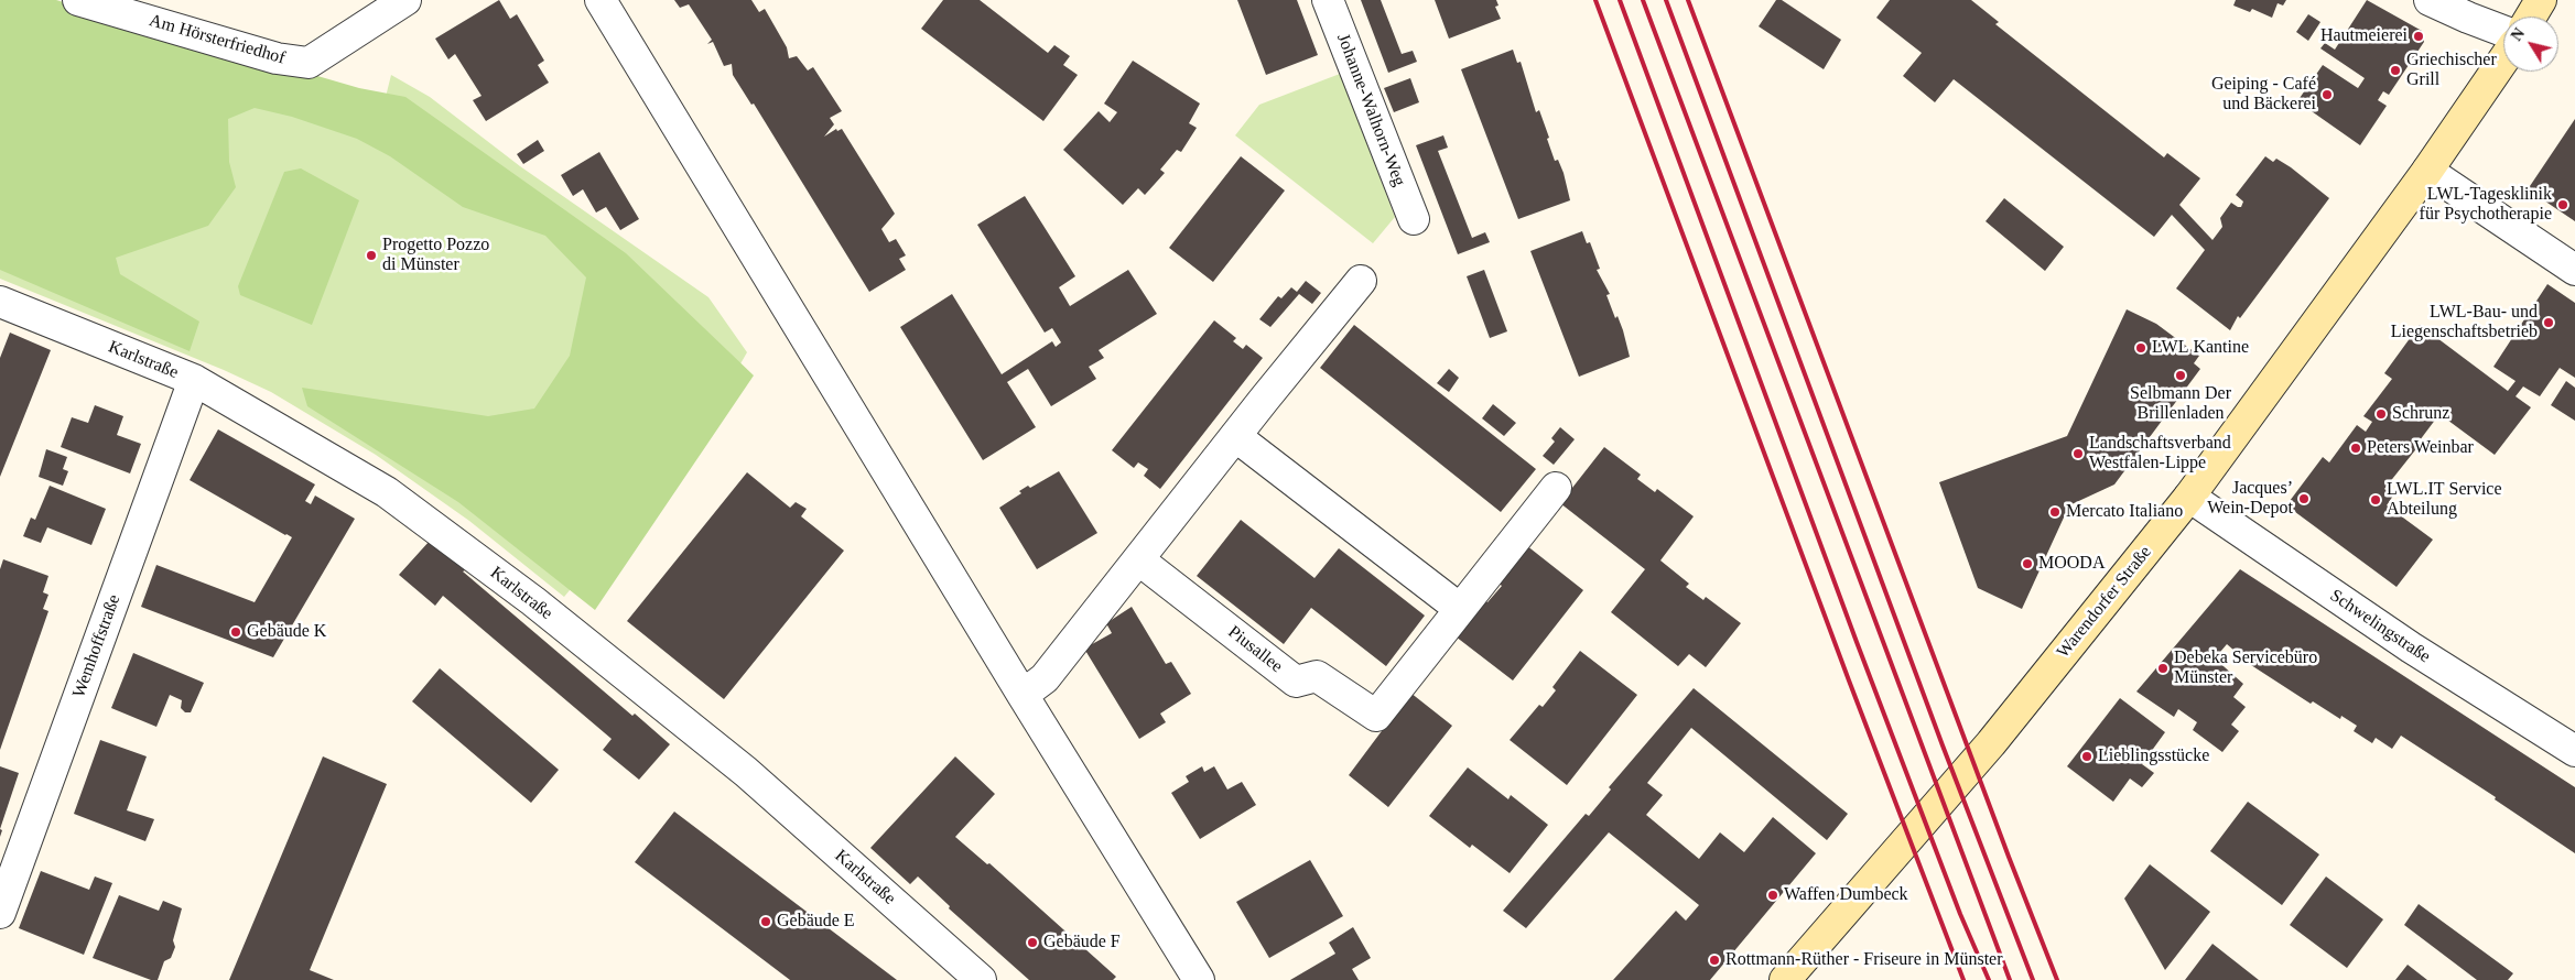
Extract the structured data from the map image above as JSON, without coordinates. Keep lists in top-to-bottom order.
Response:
{
  "streets": {
    "main road": ["Warendorfer Straße"],
    "street": [
      "Am Hörsterfriedhof",
      "Johanne-Walhorn-Weg",
      "Karlstraße",
      "Schwelingstraße",
      "Wemhoffstraße",
      "Piusallee"
    ]
  },
  "crossings": [
    ["Karlstraße", "Wemhoffstraße"],
    ["Warendorfer Straße", "Schwelingstraße"]
  ],
  "places": [
    "Hautmeierei",
    "Griechischer Grill",
    "Geiping - Café und Bäckerei",
    "LWL-Tagesklinik für Psychotherapie",
    "Progetto Pozzo di Münster",
    "LWL-Bau- und Liegenschaftsbetrieb",
    "LWL Kantine",
    "Selbmann Der Brillenladen",
    "Schrunz",
    "Peters Weinbar",
    "Landschaftsverband Westfalen-Lippe",
    "Jacques’ Wein-Depot",
    "LWL.IT Service Abteilung",
    "Mercato Italiano",
    "MOODA",
    "Gebäude K",
    "Debeka Servicebüro Münster",
    "Lieblingsstücke",
    "Waffen Dumbeck",
    "Gebäude E",
    "Gebäude F",
    "Rottmann-Rüther - Friseure in Münster"
  ],
  "north": "top left"
}
